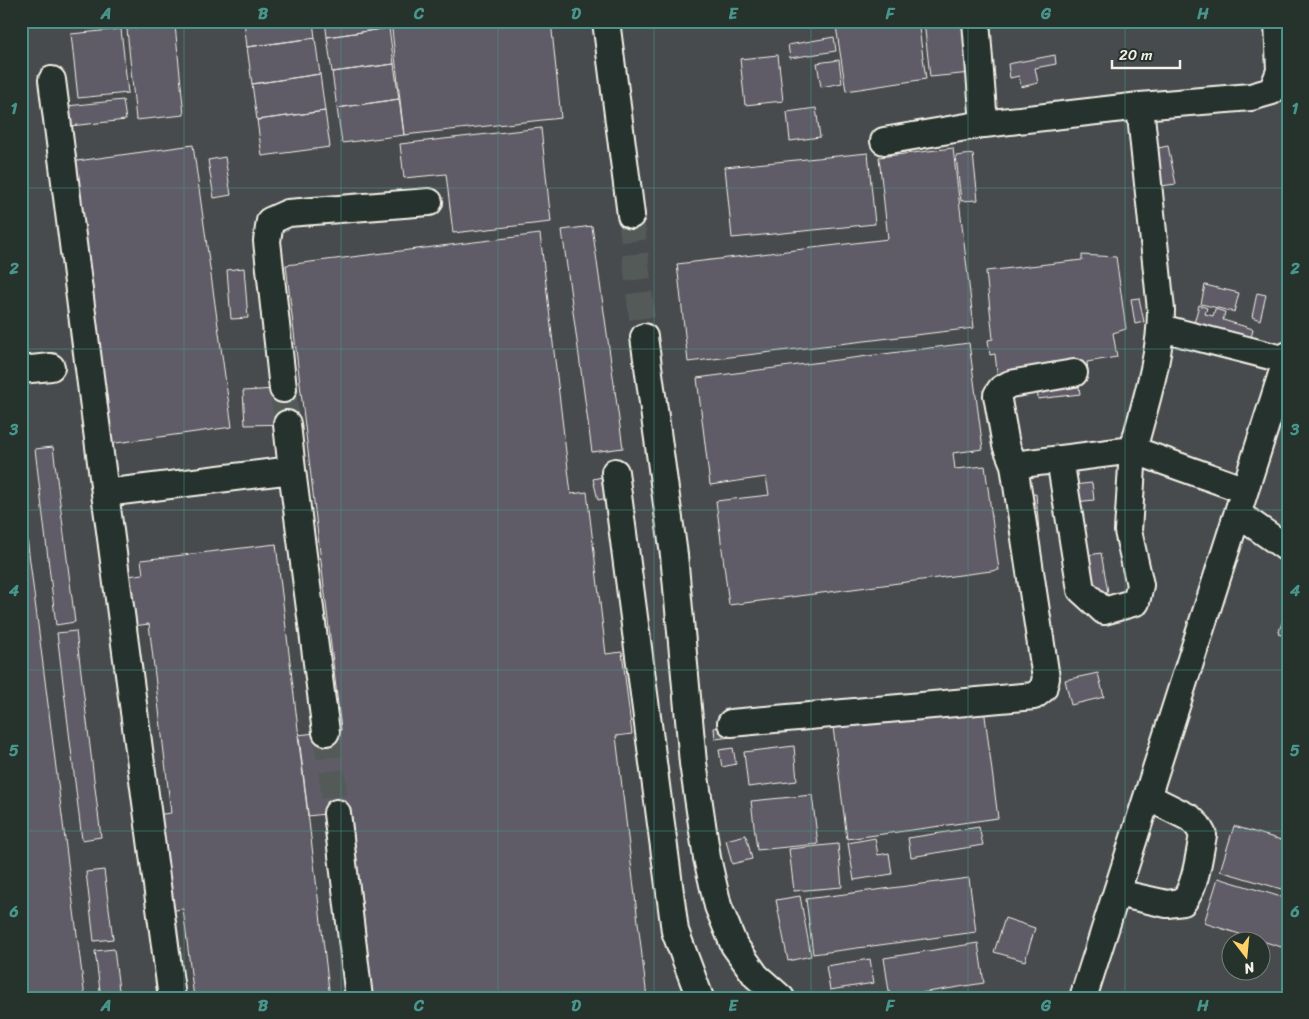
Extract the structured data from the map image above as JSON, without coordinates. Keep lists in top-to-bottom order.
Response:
{
  "scale_bar": "20 m",
  "north": "bottom",
  "grid": {
    "columns": [
      "A",
      "B",
      "C",
      "D",
      "E",
      "F",
      "G",
      "H"
    ],
    "rows": [
      "1",
      "2",
      "3",
      "4",
      "5",
      "6"
    ]
  }
}
